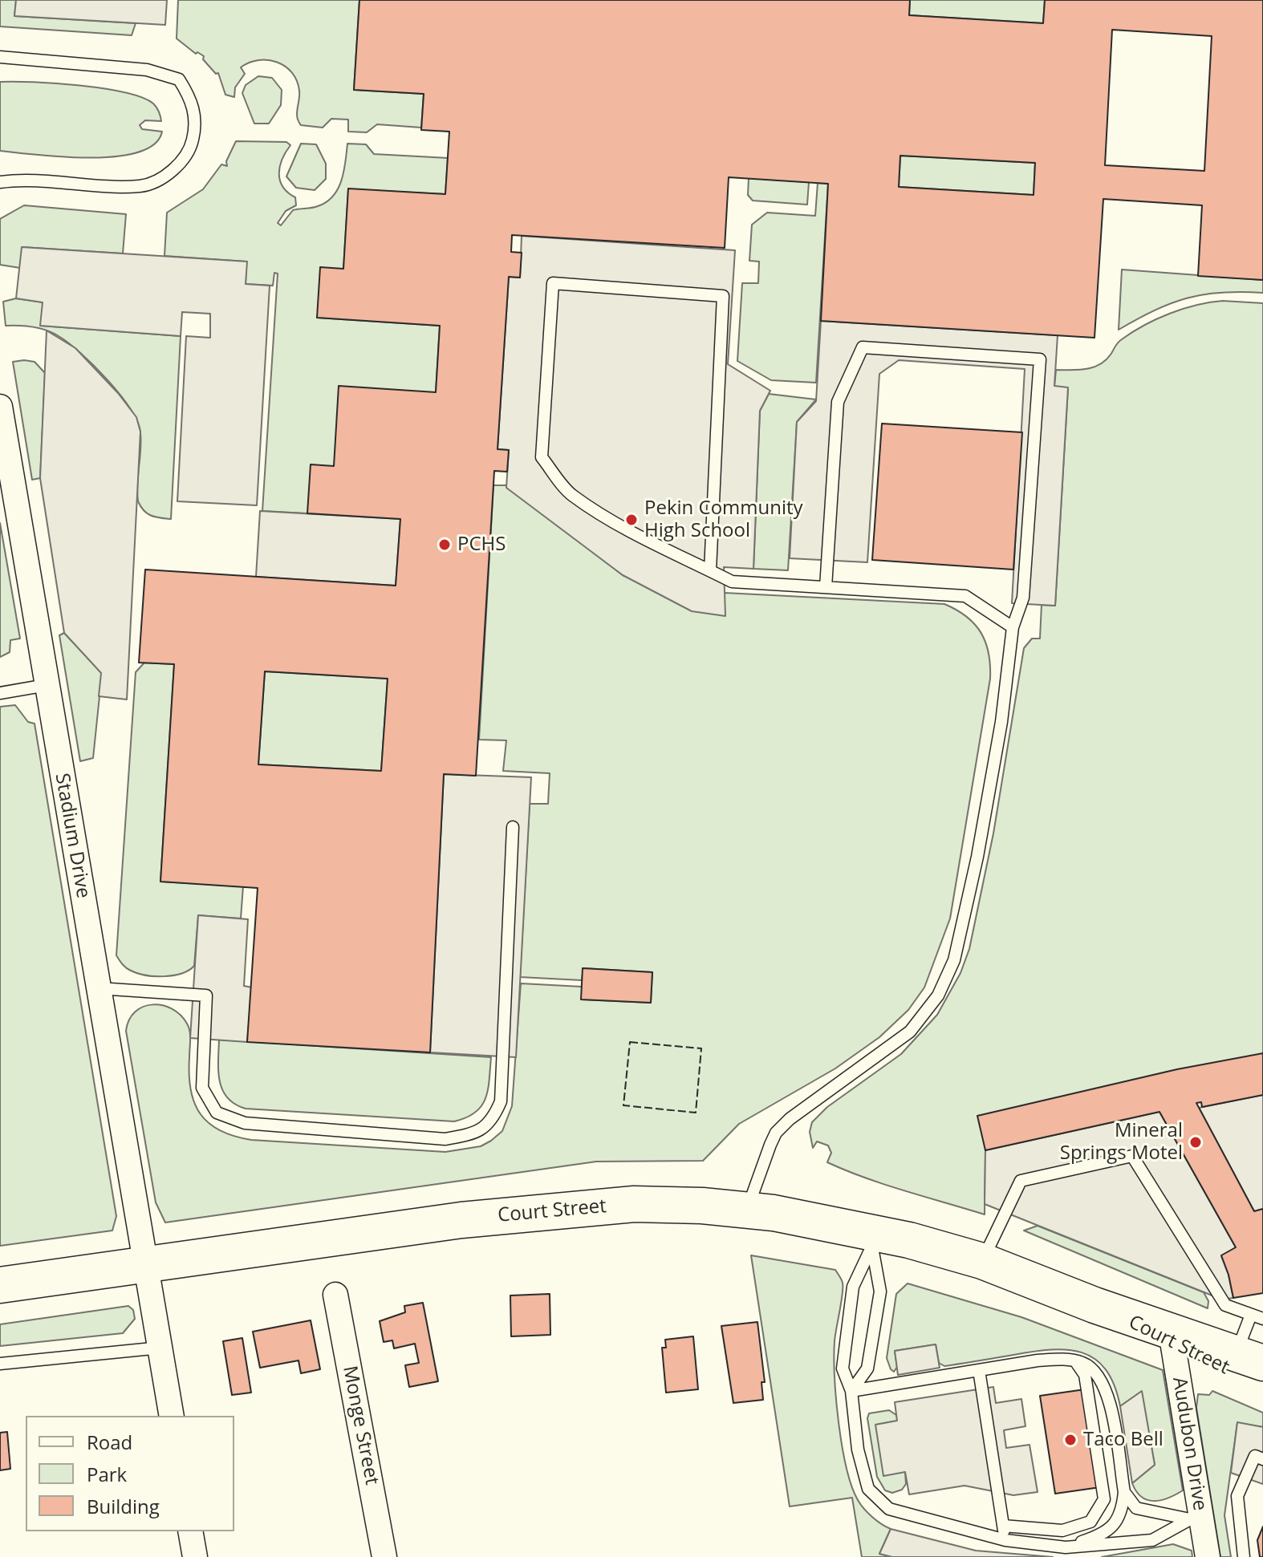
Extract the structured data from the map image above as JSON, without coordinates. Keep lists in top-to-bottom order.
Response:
{
  "streets": {
    "main road": ["Court Street"],
    "street": ["Stadium Drive", "Monge Street", "Audubon Drive"]
  },
  "crossings": [
    ["Stadium Drive", "Court Street"],
    ["Court Street", "Audubon Drive"]
  ],
  "places": [
    "Pekin Community High School",
    "PCHS",
    "Mineral Springs Motel",
    "Taco Bell"
  ],
  "legend": ["Road", "Park", "Building"]
}
